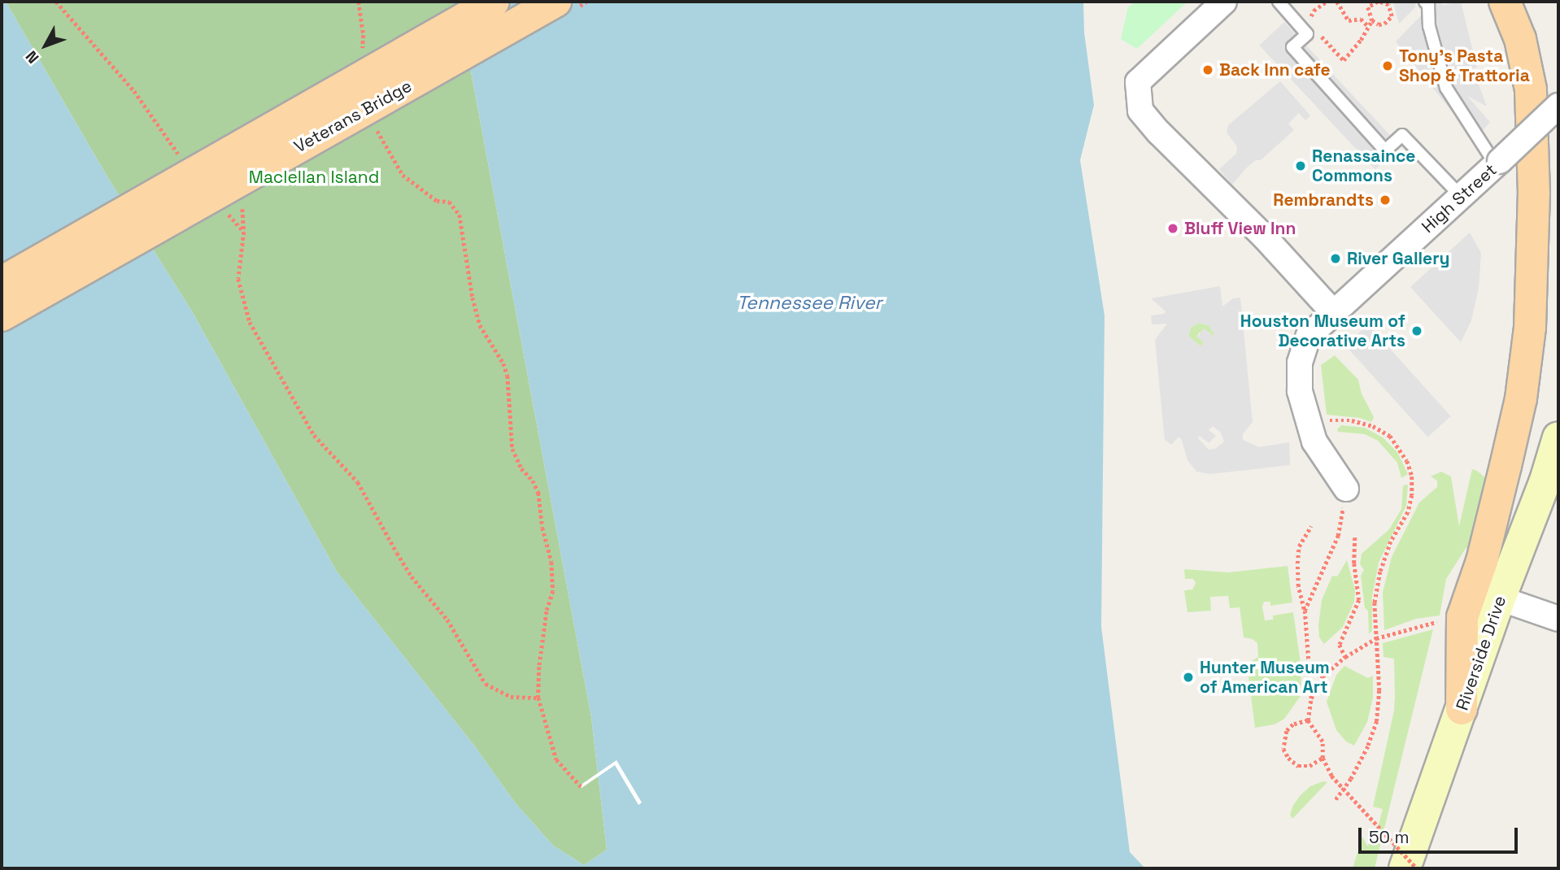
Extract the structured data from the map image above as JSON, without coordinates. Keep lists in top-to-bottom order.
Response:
{
  "streets": {
    "main road": ["Veterans Bridge", "Riverside Drive"],
    "street": ["High Street"]
  },
  "water": ["Tennessee River"],
  "parks": ["Maclellan Island"],
  "places": [
    "Tony's Pasta Shop & Trattoria",
    "Back Inn cafe",
    "Renassaince Commons",
    "Rembrandts",
    "Bluff View Inn",
    "River Gallery",
    "Houston Museum of Decorative Arts",
    "Hunter Museum of American Art"
  ],
  "scale_bar": "50 m",
  "north": "bottom left"
}
